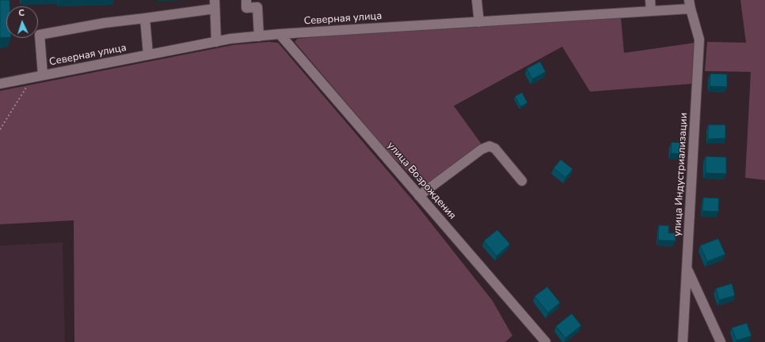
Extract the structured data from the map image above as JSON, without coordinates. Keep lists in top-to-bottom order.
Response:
{
  "streets": {
    "street": ["Северная улица", "улица Индустриализации", "улица Возрождения"]
  },
  "crossings": [
    ["Северная улица", "улица Индустриализации"],
    ["Северная улица", "улица Возрождения"]
  ],
  "north": "top"
}
